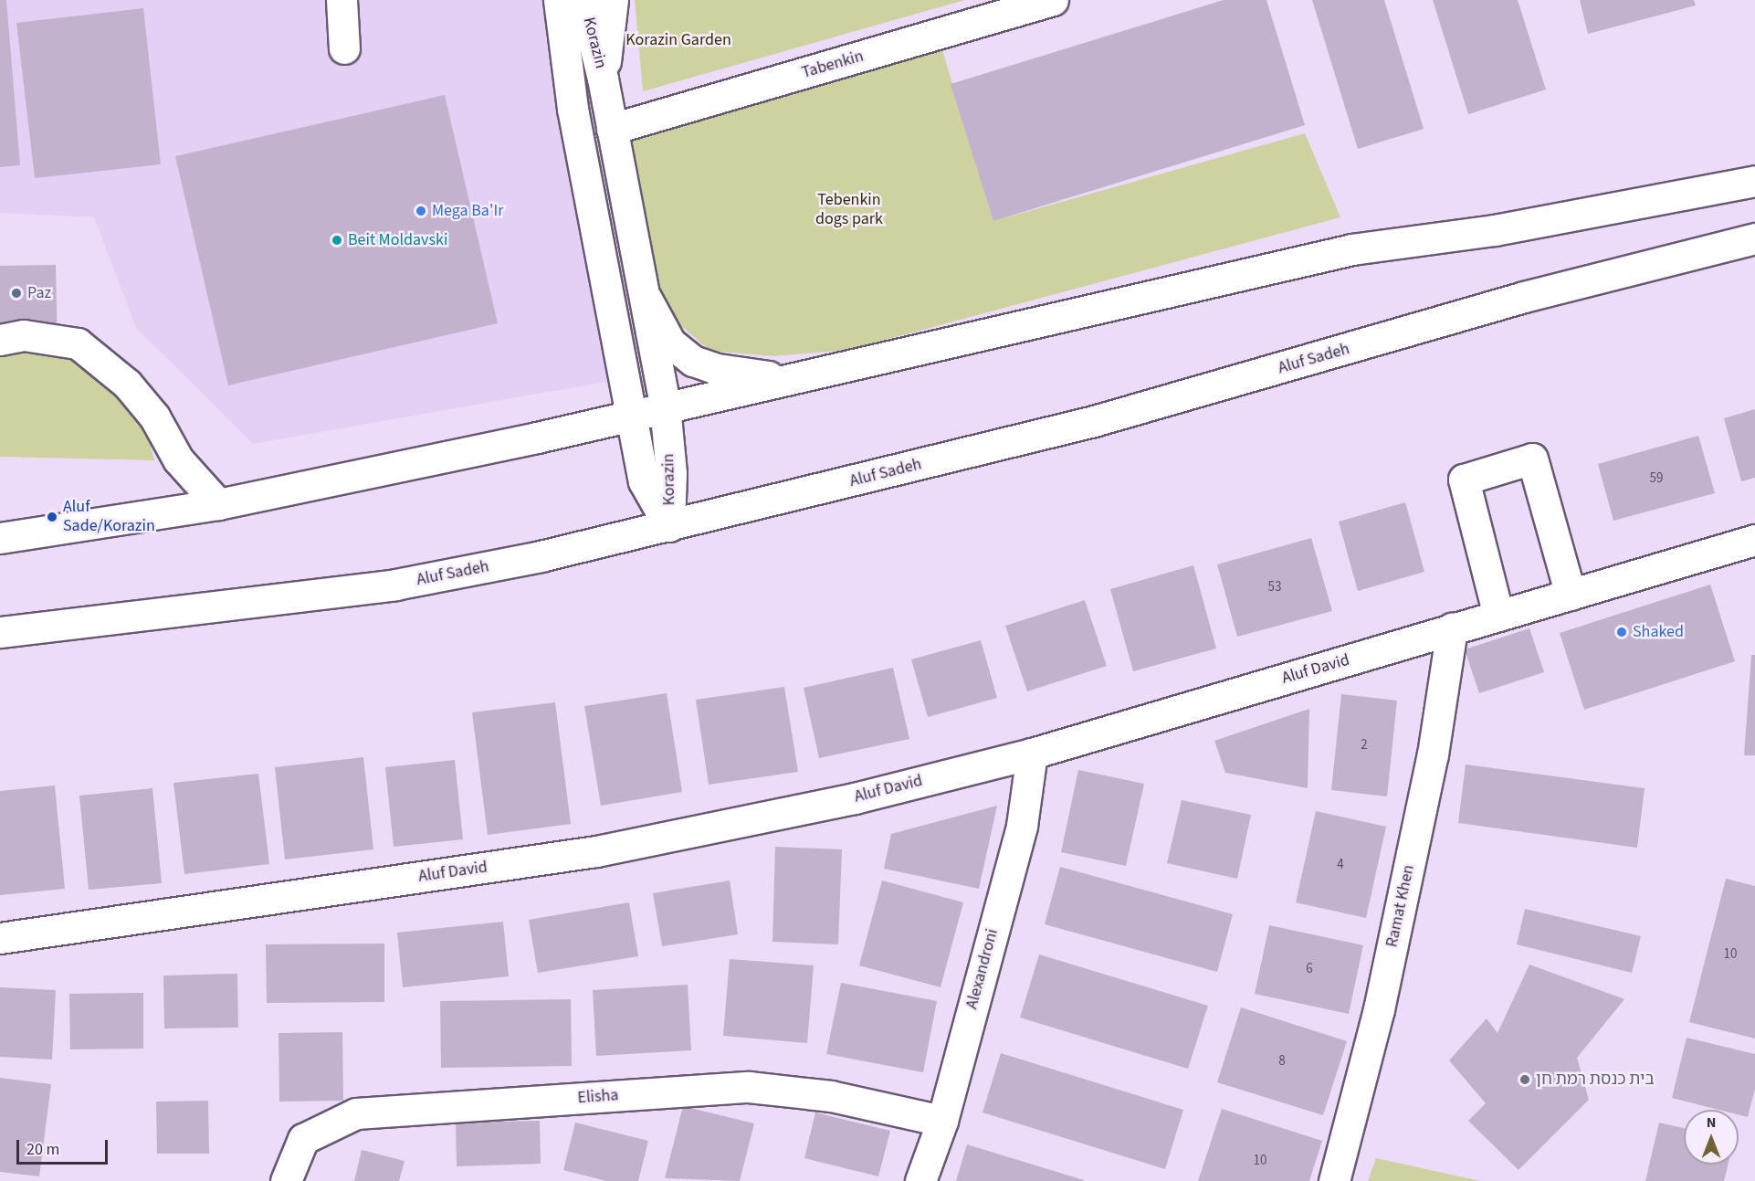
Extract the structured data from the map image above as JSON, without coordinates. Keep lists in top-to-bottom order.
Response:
{
  "streets": {
    "street": [
      "Korazin",
      "Tabenkin",
      "Aluf Sadeh",
      "Aluf David",
      "Ramat Khen",
      "Alexandroni",
      "Elisha"
    ]
  },
  "crossings": [
    ["Korazin", "Tabenkin"],
    ["Korazin", "Aluf Sadeh"],
    ["Aluf David", "Ramat Khen"],
    ["Aluf David", "Alexandroni"],
    ["Alexandroni", "Elisha"]
  ],
  "parks": ["Korazin Garden", "Tebenkin dogs park"],
  "places": [
    "Mega Ba'Ir",
    "Beit Moldavski",
    "Paz",
    "Aluf Sade/Korazin",
    "Shaked",
    "בית כנסת רמת חן"
  ],
  "house_numbers": [
    "59",
    "53",
    "2",
    "4",
    "10",
    "6",
    "8",
    "10"
  ],
  "scale_bar": "20 m",
  "north": "top"
}
